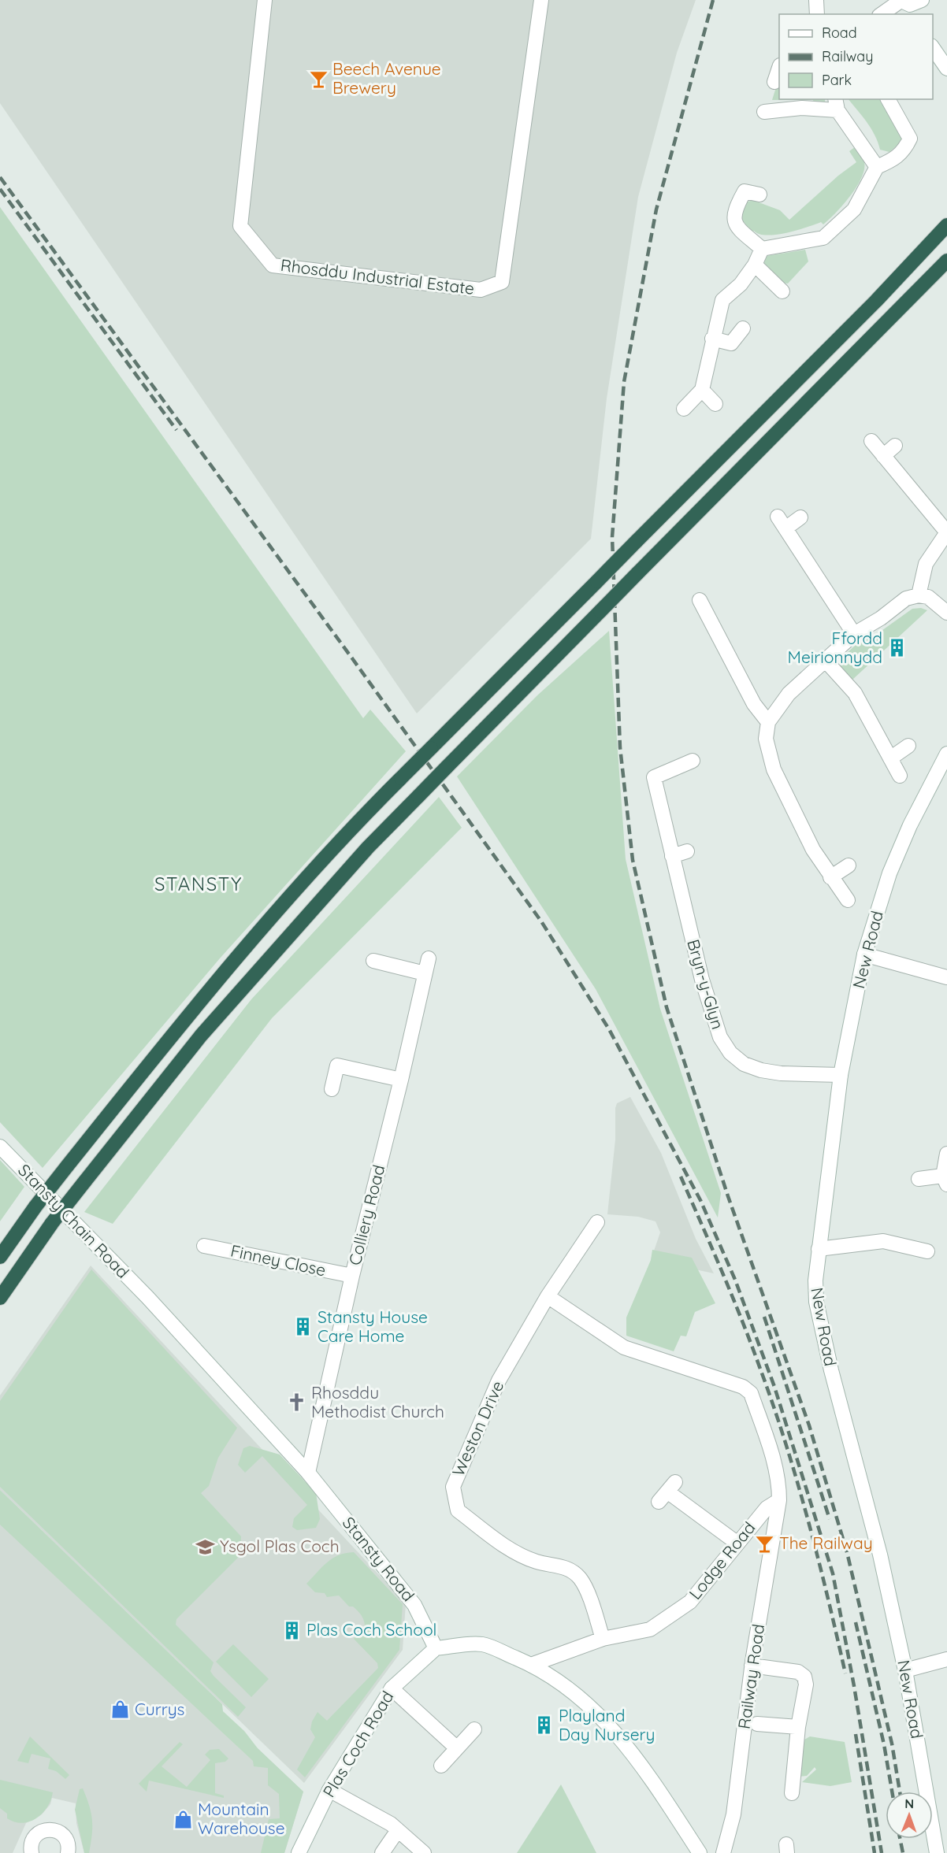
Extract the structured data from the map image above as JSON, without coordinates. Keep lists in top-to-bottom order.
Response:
{
  "streets": {
    "street": [
      "Rhosddu Industrial Estate",
      "New Road",
      "Bryn-y-Glyn",
      "Colliery Road",
      "Stansty Chain Road",
      "Finney Close",
      "Weston Drive",
      "Stansty Road",
      "Lodge Road",
      "Railway Road",
      "Plas Coch Road"
    ]
  },
  "crossings": [
    ["New Road", "Bryn-y-Glyn"],
    ["Colliery Road", "Finney Close"],
    ["Colliery Road", "Stansty Road"],
    ["Stansty Chain Road", "Stansty Road"],
    ["Weston Drive", "Lodge Road"],
    ["Weston Drive", "Railway Road"],
    ["Stansty Road", "Plas Coch Road"],
    ["Lodge Road", "Railway Road"]
  ],
  "districts": ["STANSTY"],
  "places": {
    "bar": ["Beech Avenue Brewery", "The Railway"],
    "building": [
      "Ffordd Meirionnydd",
      "Stansty House Care Home",
      "Plas Coch School",
      "Playland Day Nursery"
    ],
    "church": ["Rhosddu Methodist Church"],
    "school or university": ["Ysgol Plas Coch"],
    "shop": ["Currys", "Mountain Warehouse"]
  },
  "legend": ["Road", "Railway", "Park"],
  "north": "top"
}
